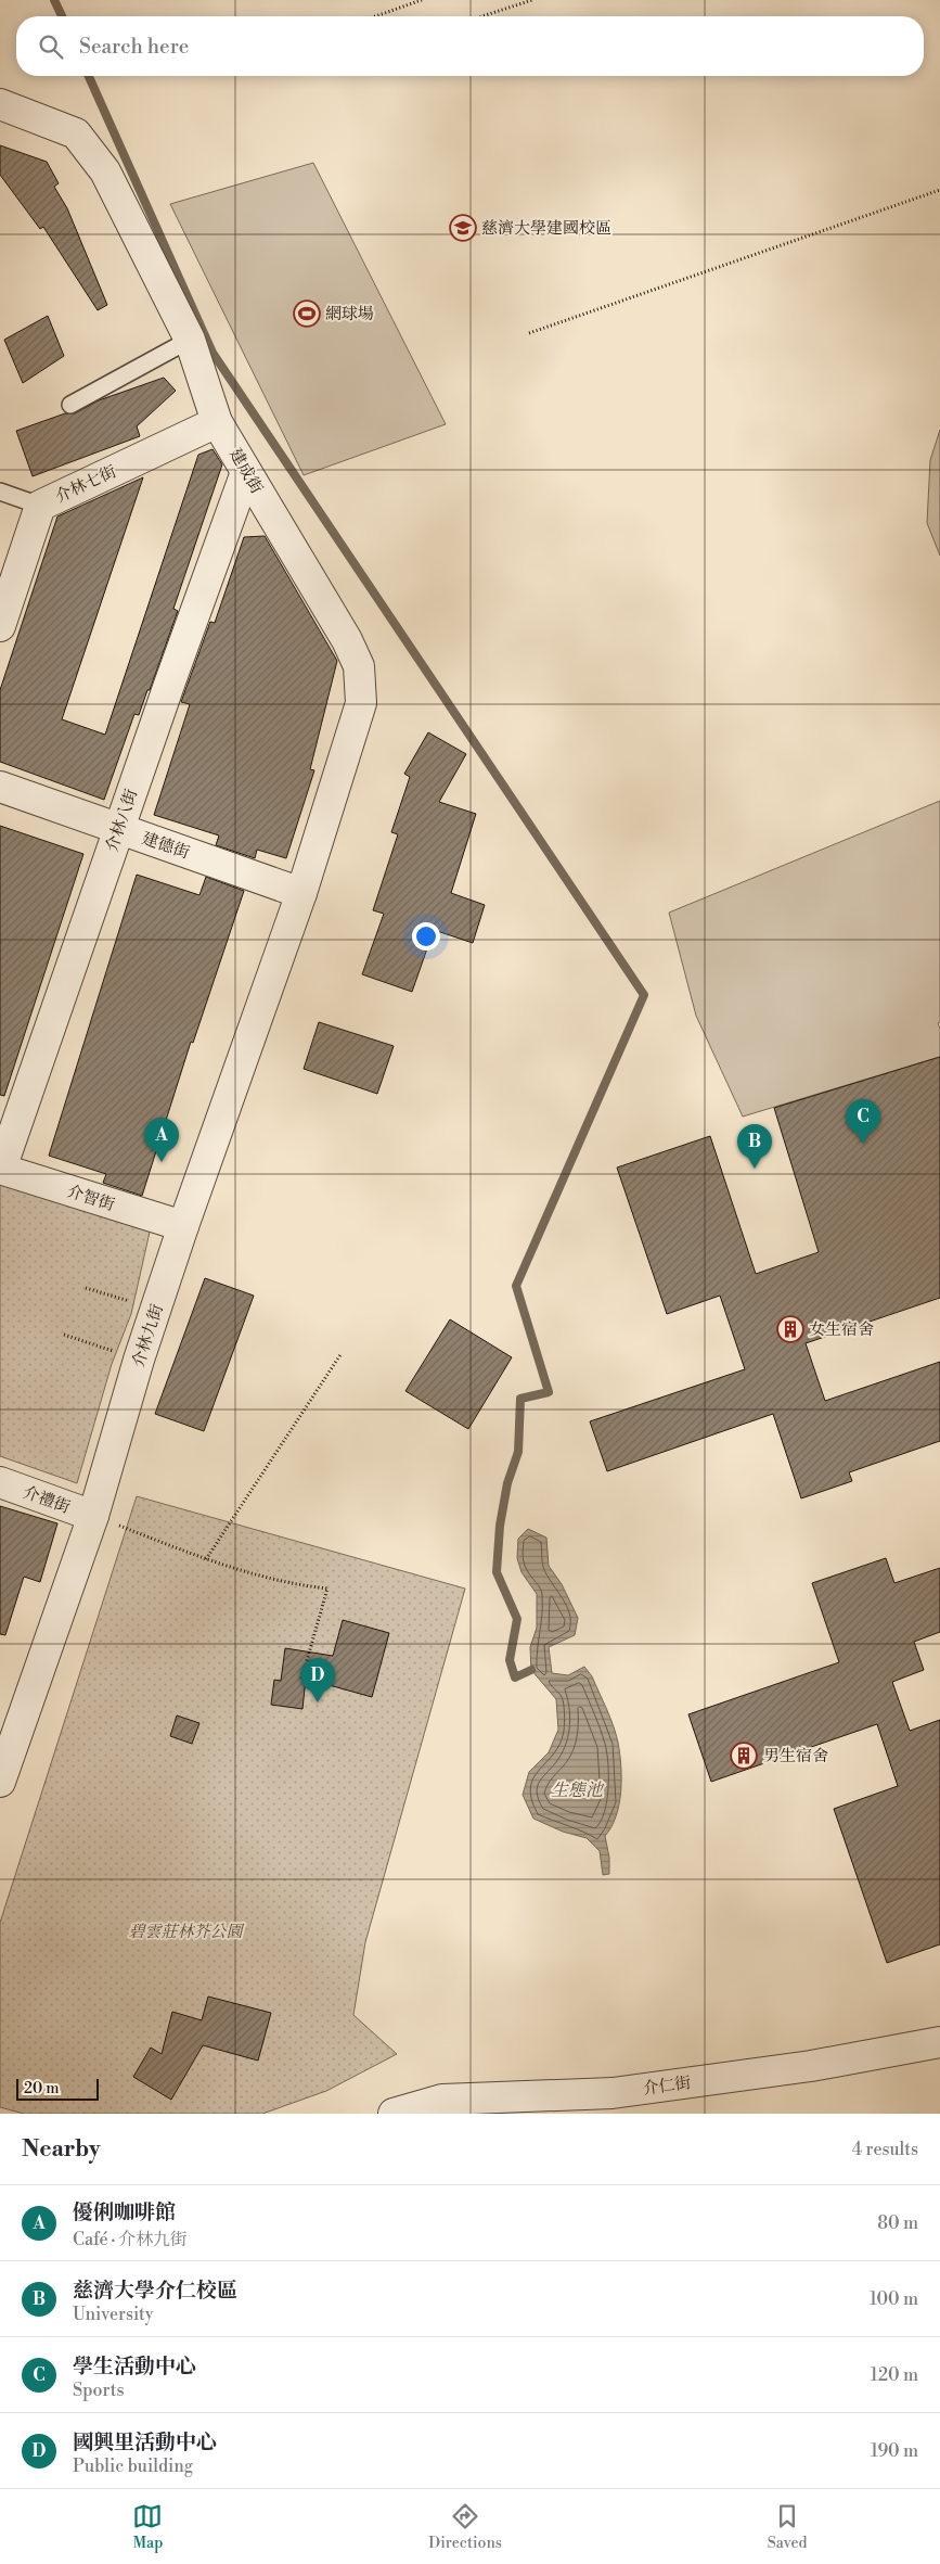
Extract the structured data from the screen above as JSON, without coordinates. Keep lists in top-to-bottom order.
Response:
{
  "streets": {
    "street": [
      "建成街",
      "介林七街",
      "介林八街",
      "建德街",
      "介智街",
      "介林九街",
      "介禮街",
      "介仁街"
    ]
  },
  "crossings": [
    ["建成街", "介林七街"],
    ["建成街", "介林八街"],
    ["建成街", "建德街"],
    ["建成街", "介林九街"],
    ["介林八街", "建德街"],
    ["介林八街", "介智街"],
    ["建德街", "介林九街"],
    ["介智街", "介林九街"],
    ["介林九街", "介禮街"]
  ],
  "water": ["生態池"],
  "parks": ["碧雲莊林芥公園"],
  "places": {
    "school or university": ["慈濟大學建國校區"],
    "sports": ["網球場"],
    "building": ["女生宿舍", "男生宿舍"]
  },
  "scale_bar": "20 m",
  "page": {
    "search": "Search here",
    "pins": [
      "C",
      "A",
      "B",
      "D"
    ],
    "scale": "20 m",
    "heading": ["Nearby", "4 results"],
    "list": [
      {
        "mark": "A",
        "name": "優俐咖啡館",
        "note": "Café · 介林九街",
        "value": "80 m"
      },
      {
        "mark": "B",
        "name": "慈濟大學介仁校區",
        "note": "University",
        "value": "100 m"
      },
      {
        "mark": "C",
        "name": "學生活動中心",
        "note": "Sports",
        "value": "120 m"
      },
      {
        "mark": "D",
        "name": "國興里活動中心",
        "note": "Public building",
        "value": "190 m"
      }
    ],
    "nav": ["Map", "Directions", "Saved"]
  }
}
